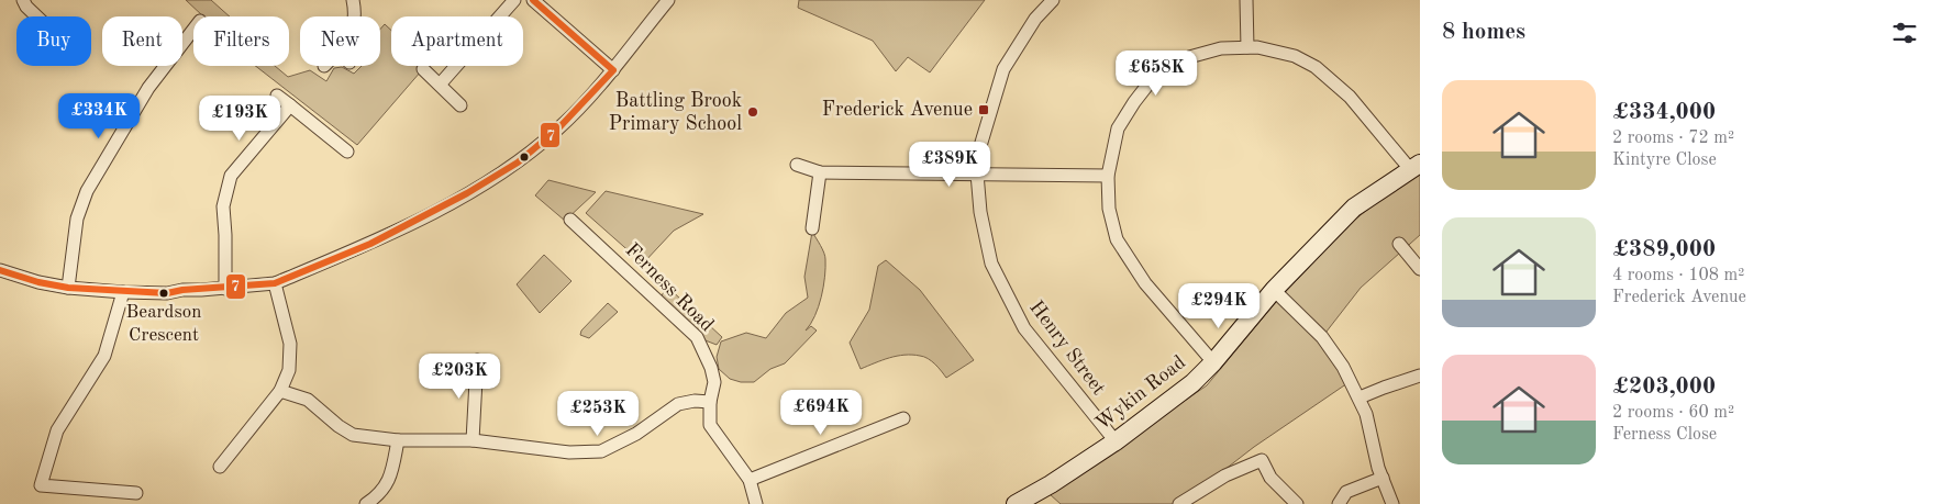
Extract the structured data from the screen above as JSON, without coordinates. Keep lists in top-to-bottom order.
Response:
{
  "streets": {
    "street": ["Ferness Road", "Henry Street", "Wykin Road"]
  },
  "crossings": [
    ["Henry Street", "Wykin Road"]
  ],
  "places": {
    "transit": ["Frederick Avenue"],
    "other": ["Battling Brook Primary School", "Beardson Crescent"]
  },
  "lines": ["transit line 7"],
  "page": {
    "heading": "8 homes",
    "chip": [
      "Buy",
      "Rent",
      "Filters",
      "New",
      "Apartment"
    ],
    "price": [
      "£658K",
      "£334K",
      "£193K",
      "£389K",
      "£294K",
      "£203K",
      "£694K",
      "£253K"
    ],
    "list": [
      {
        "name": "£334,000",
        "note": "2 rooms · 72 m² · Kintyre Close"
      },
      {
        "name": "£389,000",
        "note": "4 rooms · 108 m² · Frederick Avenue"
      },
      {
        "name": "£203,000",
        "note": "2 rooms · 60 m² · Ferness Close"
      }
    ]
  }
}
